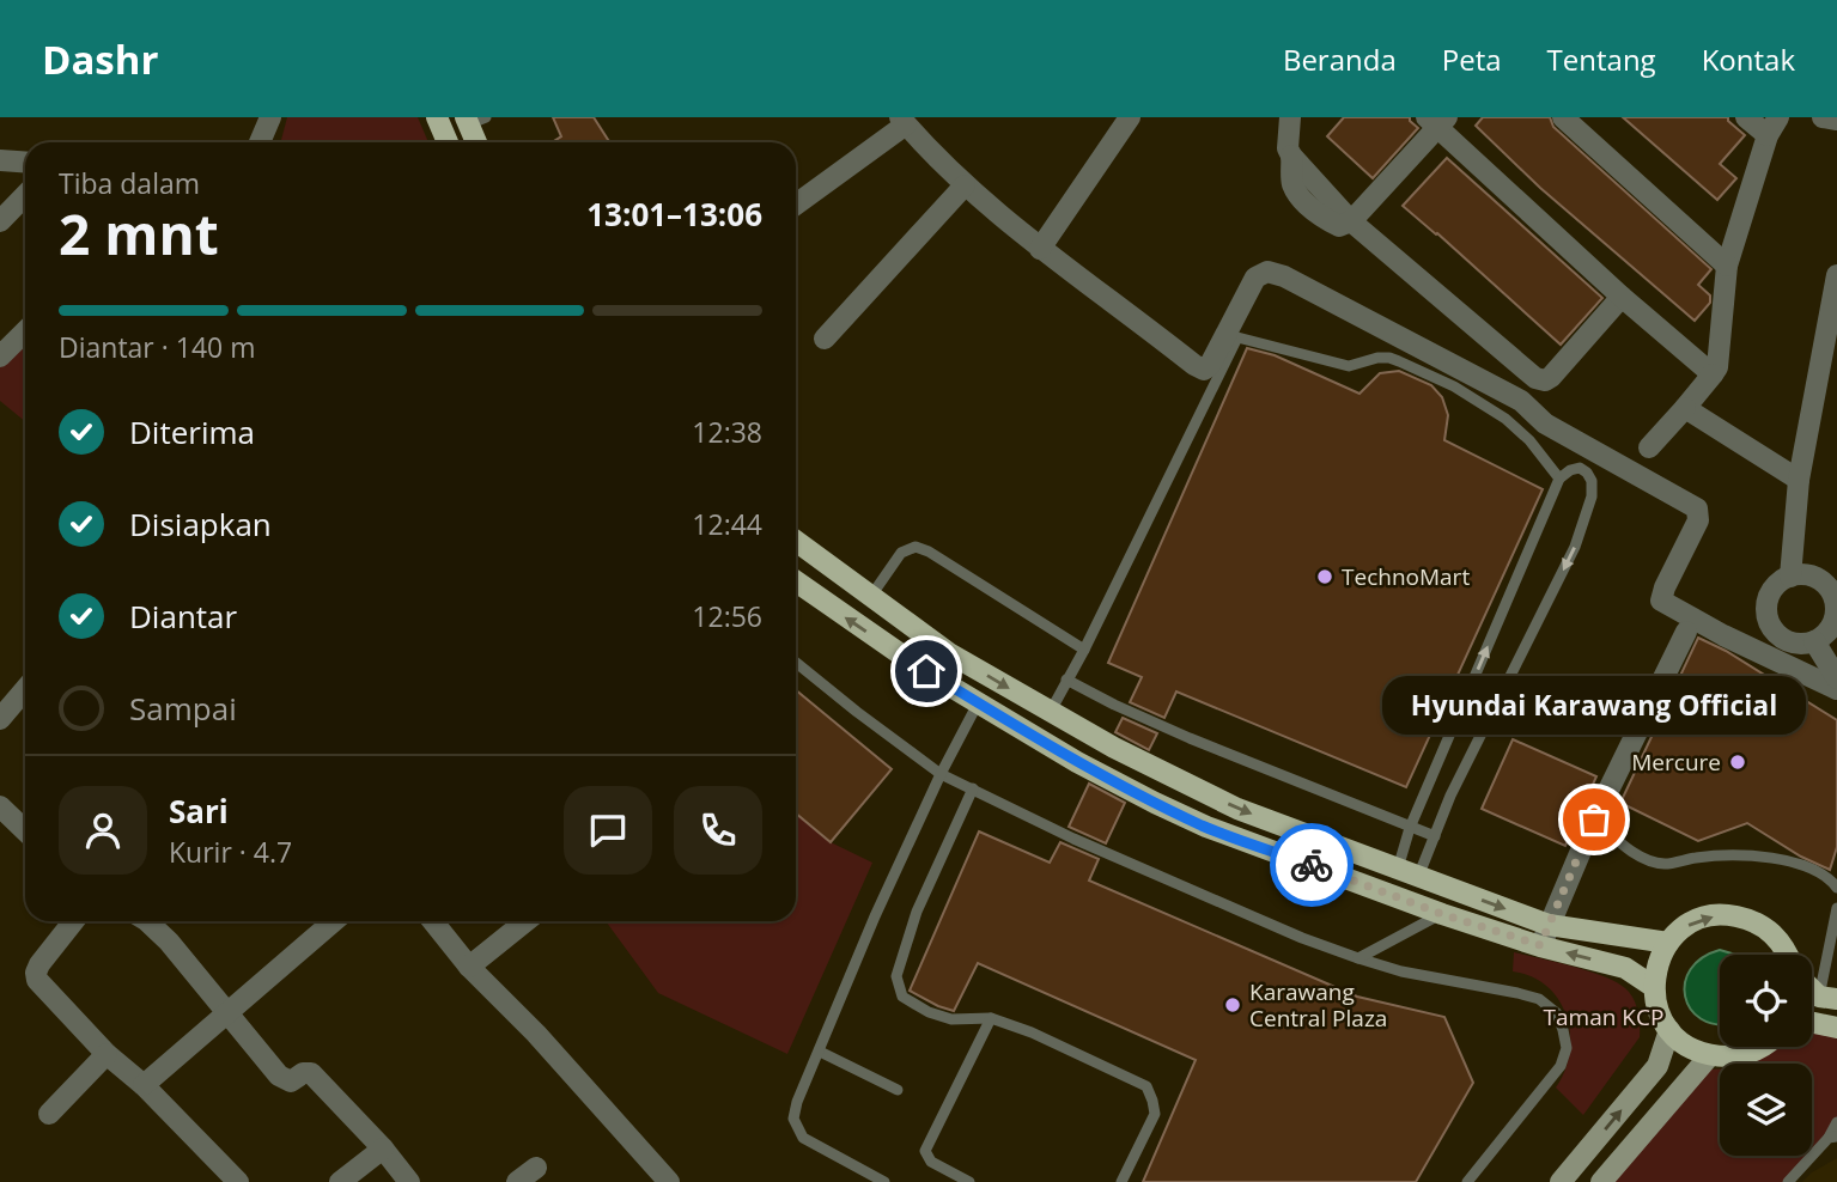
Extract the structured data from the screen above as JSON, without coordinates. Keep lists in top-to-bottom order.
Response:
{
  "parks": ["Taman KCP"],
  "places": [
    "TechnoMart",
    "Mercure",
    "Hyundai Karawang Official",
    "Karawang Central Plaza"
  ],
  "page": {
    "header": "Dashr",
    "nav": [
      "Beranda",
      "Peta",
      "Tentang",
      "Kontak"
    ],
    "heading": ["2 mnt", "Tiba dalam", "13:01–13:06"],
    "panel": ["Sari", "Kurir · 4.7"],
    "bar": "Diantar · 140 m",
    "list": [
      ["Diterima", "12:38"],
      ["Disiapkan", "12:44"],
      ["Diantar", "12:56"],
      "Sampai"
    ],
    "bubble": "Hyundai Karawang Official"
  }
}
